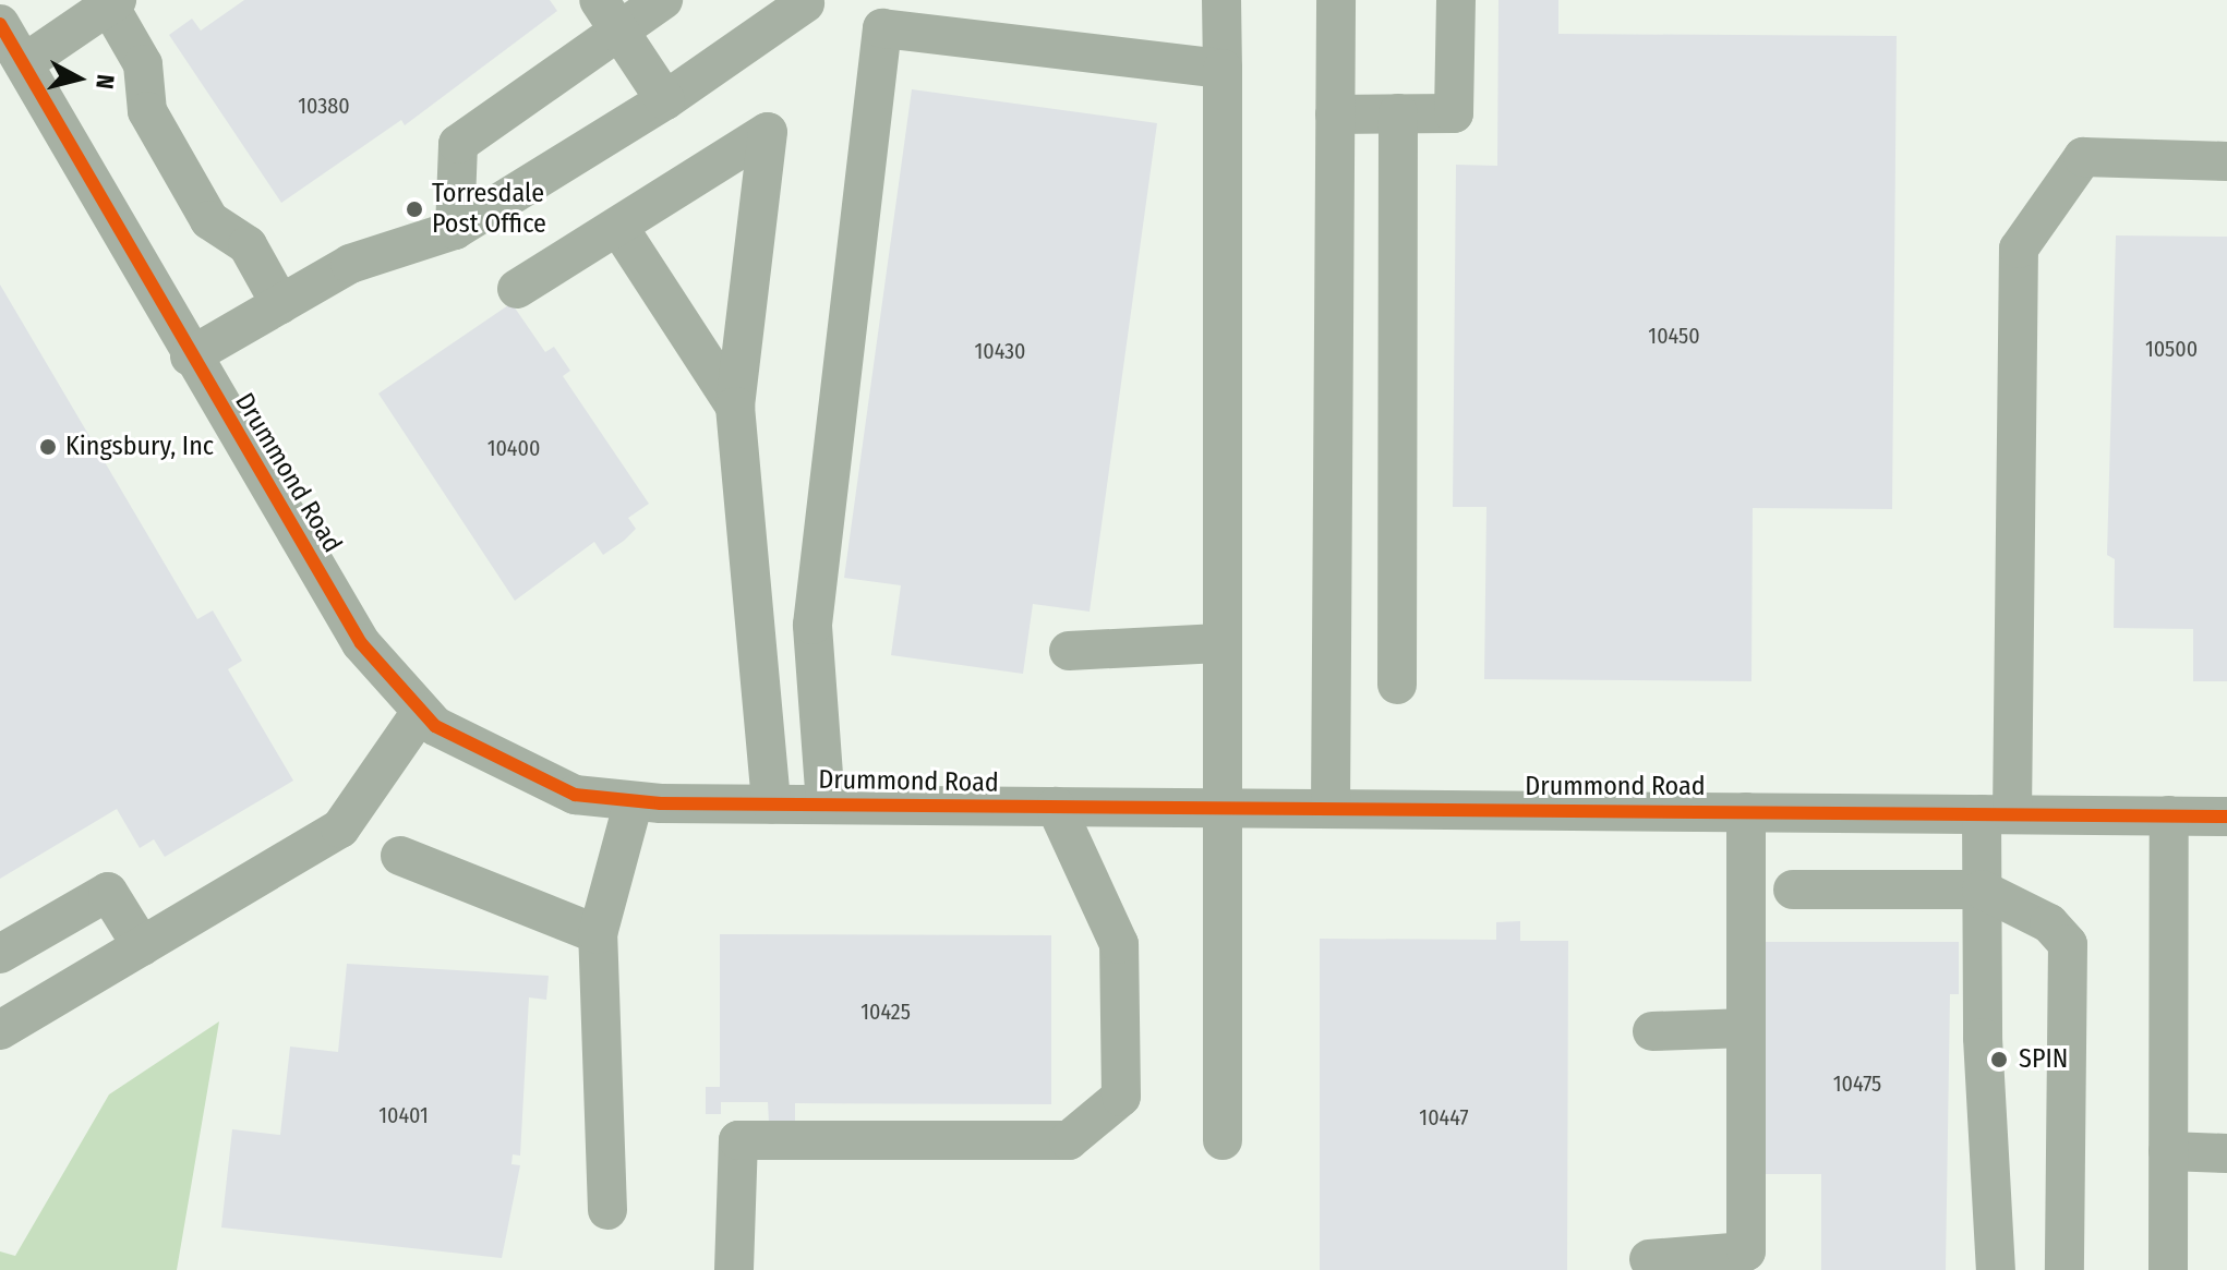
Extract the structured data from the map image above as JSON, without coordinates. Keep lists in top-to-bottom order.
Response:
{
  "streets": {
    "street": ["Drummond Road"]
  },
  "places": ["Torresdale Post Office", "Kingsbury, Inc", "SPIN"],
  "house_numbers": [
    "10380",
    "10450",
    "10500",
    "10430",
    "10400",
    "10425",
    "10475",
    "10401",
    "10447"
  ],
  "north": "right"
}
